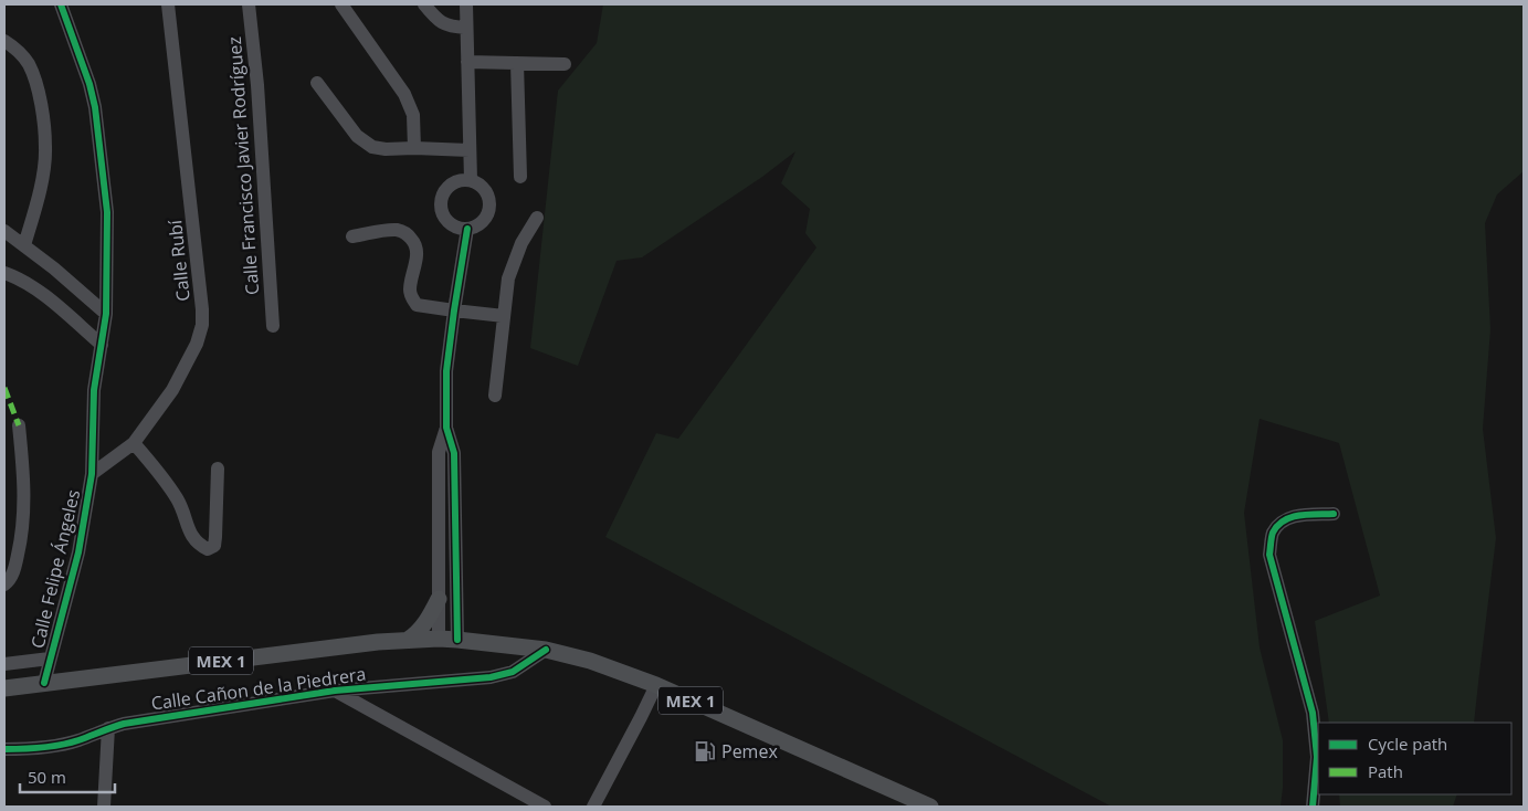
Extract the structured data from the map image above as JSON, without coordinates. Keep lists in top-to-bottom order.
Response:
{
  "streets": {
    "main road": ["MEX 1"],
    "street": [
      "Calle Francisco Javier Rodríguez",
      "Calle Rubí",
      "Calle Felipe Ángeles",
      "Calle Cañon de la Piedrera"
    ]
  },
  "crossings": [
    ["Calle Rubí", "Calle Felipe Ángeles"],
    ["Calle Felipe Ángeles", "MEX 1"],
    ["MEX 1", "Calle Cañon de la Piedrera"]
  ],
  "places": {
    "fuel station": ["Pemex"]
  },
  "legend": ["Cycle path", "Path"],
  "scale_bar": "50 m"
}
